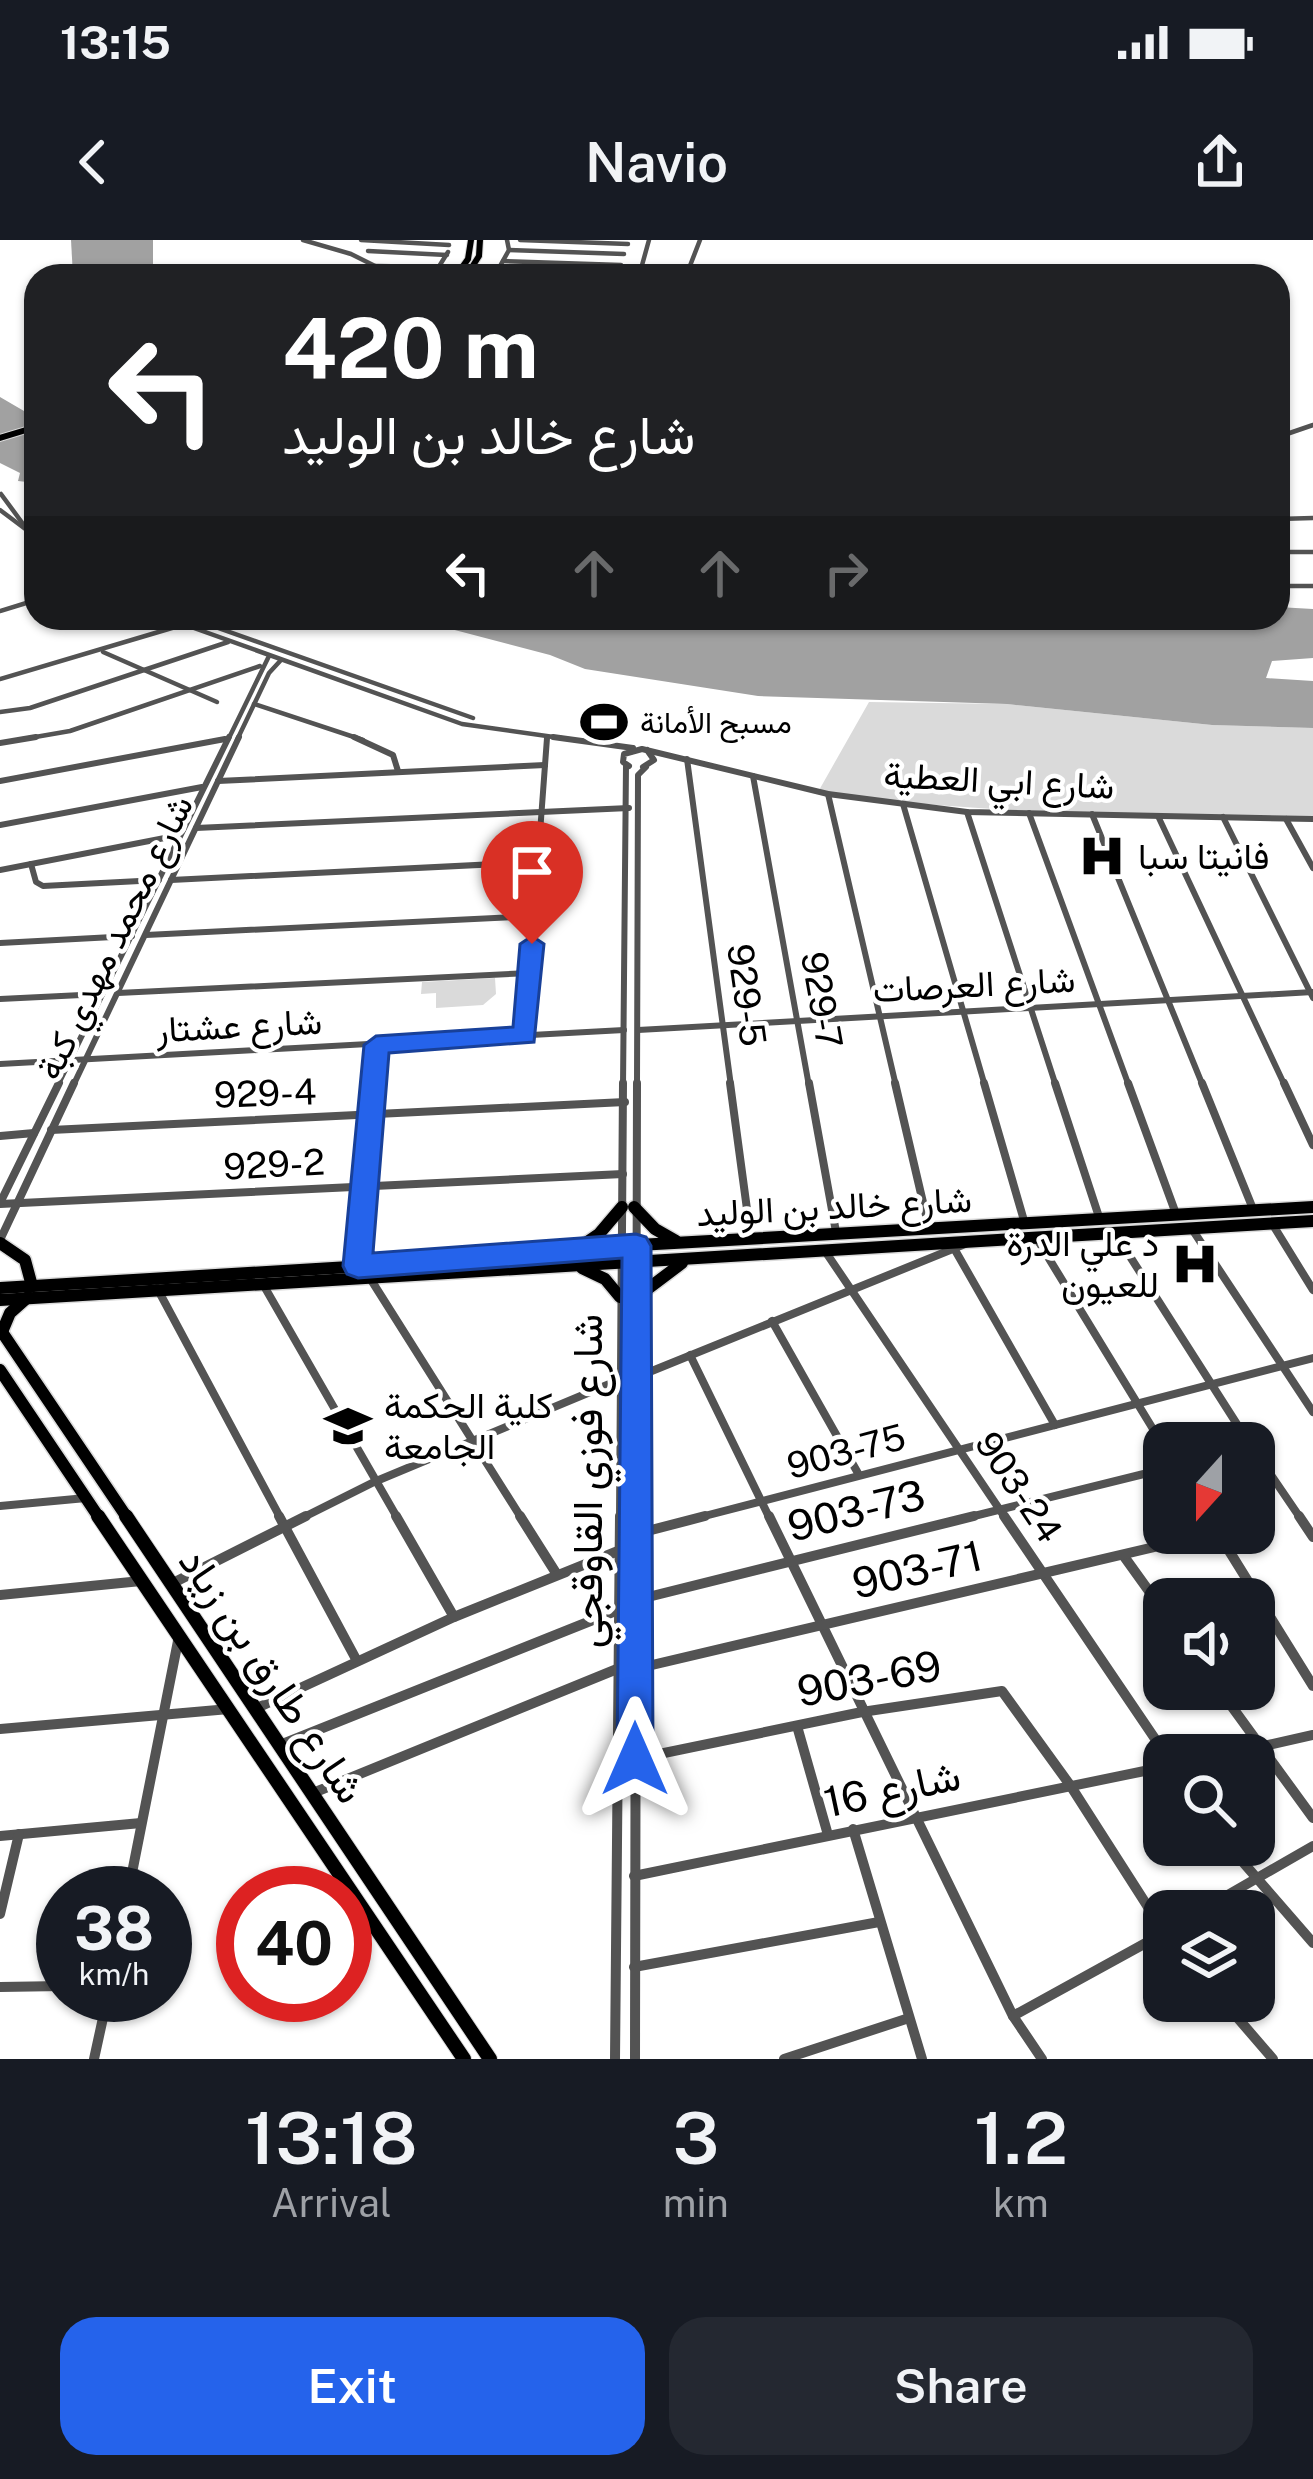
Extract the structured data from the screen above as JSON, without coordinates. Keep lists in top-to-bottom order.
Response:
{
  "streets": {
    "main road": ["شارع خالد بن الوليد", "شارع طارق بن زياد"],
    "street": [
      "شارع ابي العطية",
      "شارع محمد مهدي كبة",
      "شارع العرصات",
      "929-5",
      "929-7",
      "شارع عشتار",
      "929-4",
      "929-2",
      "903-75",
      "شارع فوزي القاوقجي",
      "903-24",
      "903-73",
      "903-71",
      "903-69",
      "شارع 16"
    ]
  },
  "crossings": [
    ["شارع ابي العطية", "شارع محمد مهدي كبة"],
    ["شارع ابي العطية", "929-5"],
    ["شارع ابي العطية", "929-7"],
    ["شارع محمد مهدي كبة", "شارع عشتار"],
    ["شارع محمد مهدي كبة", "929-4"],
    ["شارع محمد مهدي كبة", "929-2"],
    ["شارع العرصات", "929-5"],
    ["شارع العرصات", "929-7"],
    ["929-5", "شارع خالد بن الوليد"],
    ["929-7", "شارع خالد بن الوليد"],
    ["شارع خالد بن الوليد", "شارع فوزي القاوقجي"],
    ["شارع خالد بن الوليد", "903-24"],
    ["903-75", "شارع فوزي القاوقجي"],
    ["903-75", "903-24"],
    ["شارع فوزي القاوقجي", "903-73"],
    ["شارع فوزي القاوقجي", "903-71"],
    ["شارع فوزي القاوقجي", "903-69"],
    ["شارع فوزي القاوقجي", "شارع 16"],
    ["903-24", "903-73"],
    ["903-24", "903-71"],
    ["903-69", "شارع 16"]
  ],
  "places": {
    "sports": ["مسبح الأمانة"],
    "hospital": ["فانيتا سبا", "د علي الدرة للعيون"],
    "school or university": ["كلية الحكمة الجامعة"]
  },
  "north": "bottom",
  "page": {
    "status": "13:15",
    "header": "Navio",
    "turn": ["420 m", "شارع خالد بن الوليد"],
    "speed": "38 km/h",
    "limit": "40",
    "eta": [
      "13:18",
      "Arrival",
      "3",
      "min",
      "1.2",
      "km"
    ],
    "buttons": ["Exit", "Share"]
  }
}
